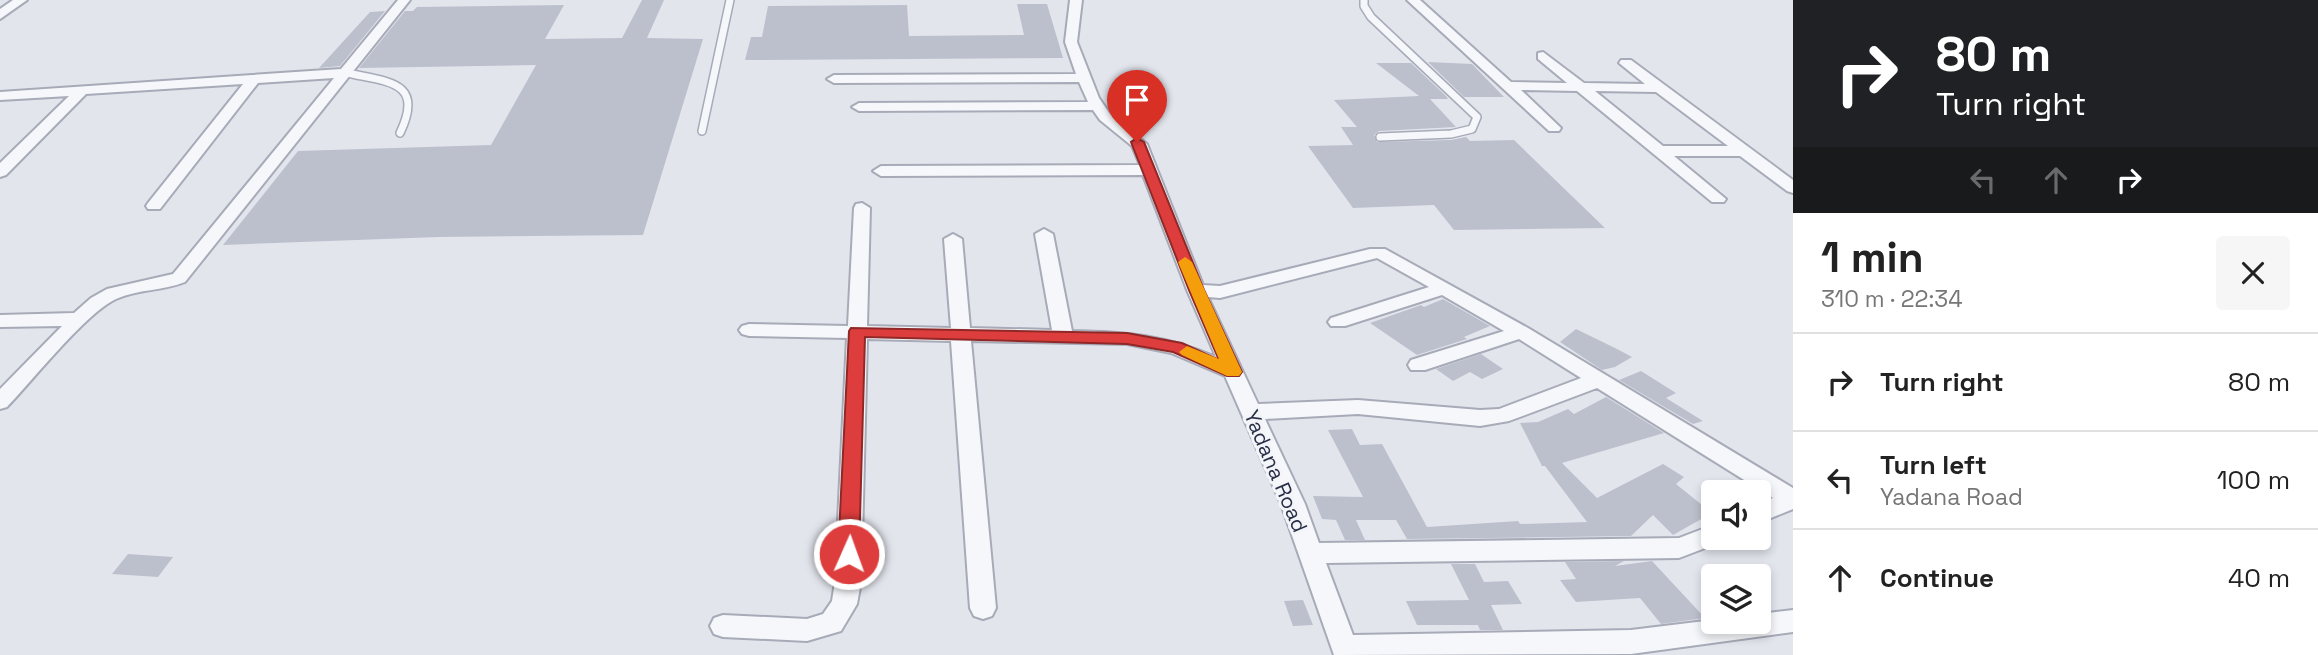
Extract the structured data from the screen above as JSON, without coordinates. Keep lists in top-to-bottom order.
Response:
{
  "streets": {
    "street": ["Yadana Road"]
  },
  "page": {
    "turn": ["80 m", "Turn right"],
    "heading": ["1 min", "310 m · 22:34"],
    "list": [
      {
        "name": "Turn right",
        "value": "80 m"
      },
      {
        "name": "Turn left",
        "note": "Yadana Road",
        "value": "100 m"
      },
      {
        "name": "Continue",
        "value": "40 m"
      }
    ]
  }
}
